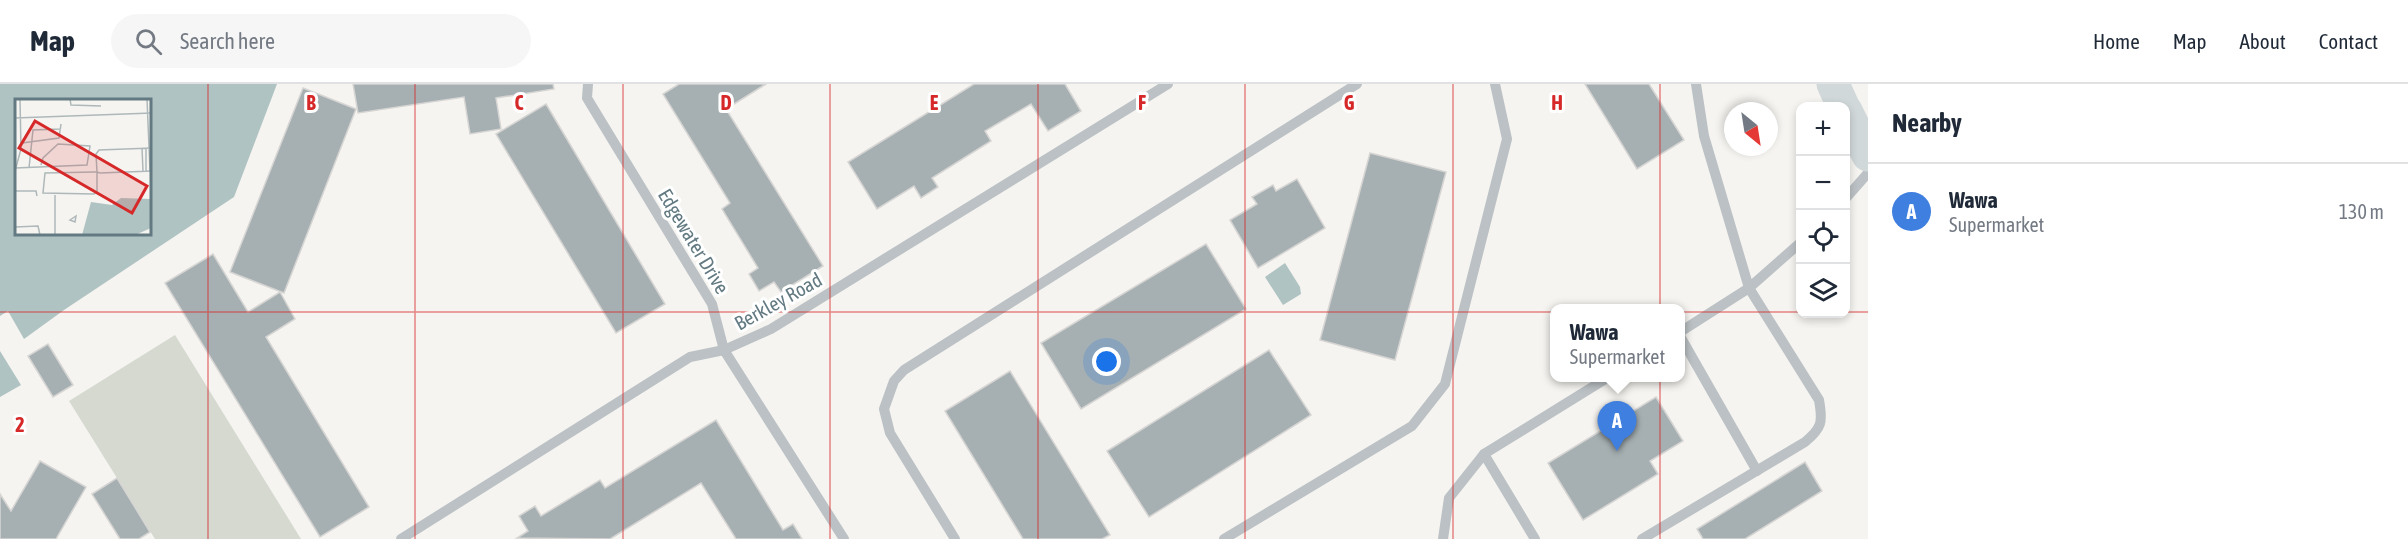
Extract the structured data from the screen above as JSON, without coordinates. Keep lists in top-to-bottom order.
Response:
{
  "streets": {
    "street": ["Edgewater Drive", "Berkley Road"]
  },
  "crossings": [
    ["Edgewater Drive", "Berkley Road"]
  ],
  "north": "bottom right",
  "page": {
    "header": "Map",
    "search": "Search here",
    "nav": [
      "Home",
      "Map",
      "About",
      "Contact"
    ],
    "heading": "Nearby",
    "map_buttons": ["+", "−"],
    "list": [
      {
        "mark": "A",
        "name": "Wawa",
        "note": "Supermarket",
        "value": "130 m"
      }
    ],
    "popup": ["Wawa", "Supermarket"],
    "pins": "A"
  },
  "grid": {
    "columns": [
      "B",
      "C",
      "D",
      "E",
      "F",
      "G",
      "H"
    ],
    "rows": ["2"]
  }
}
